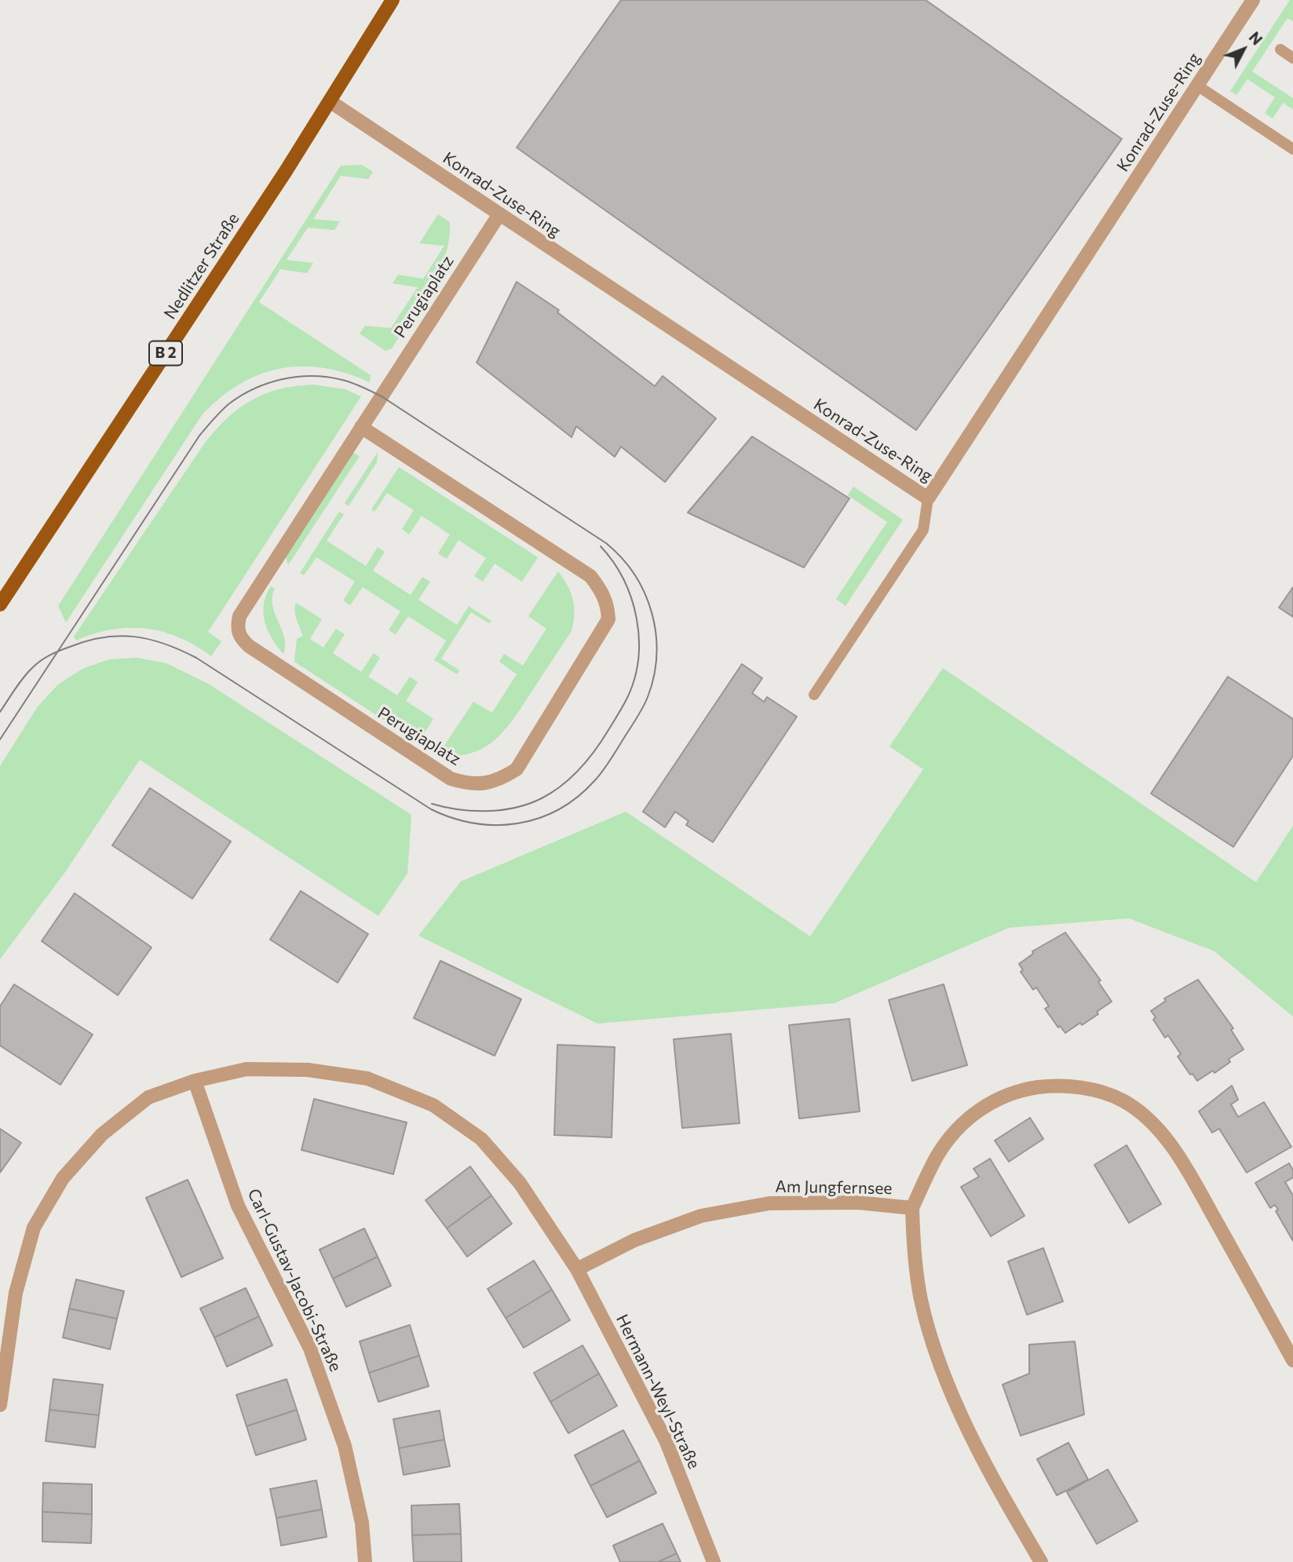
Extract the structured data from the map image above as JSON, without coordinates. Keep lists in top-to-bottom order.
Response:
{
  "streets": {
    "main road": ["Nedlitzer Straße", "B 2"],
    "street": [
      "Konrad-Zuse-Ring",
      "Perugiaplatz",
      "Am Jungfernsee",
      "Carl-Gustav-Jacobi-Straße",
      "Hermann-Weyl-Straße"
    ]
  },
  "crossings": [
    ["Konrad-Zuse-Ring", "Nedlitzer Straße"],
    ["Konrad-Zuse-Ring", "Perugiaplatz"],
    ["Am Jungfernsee", "Hermann-Weyl-Straße"],
    ["Carl-Gustav-Jacobi-Straße", "Hermann-Weyl-Straße"]
  ],
  "north": "top right"
}
